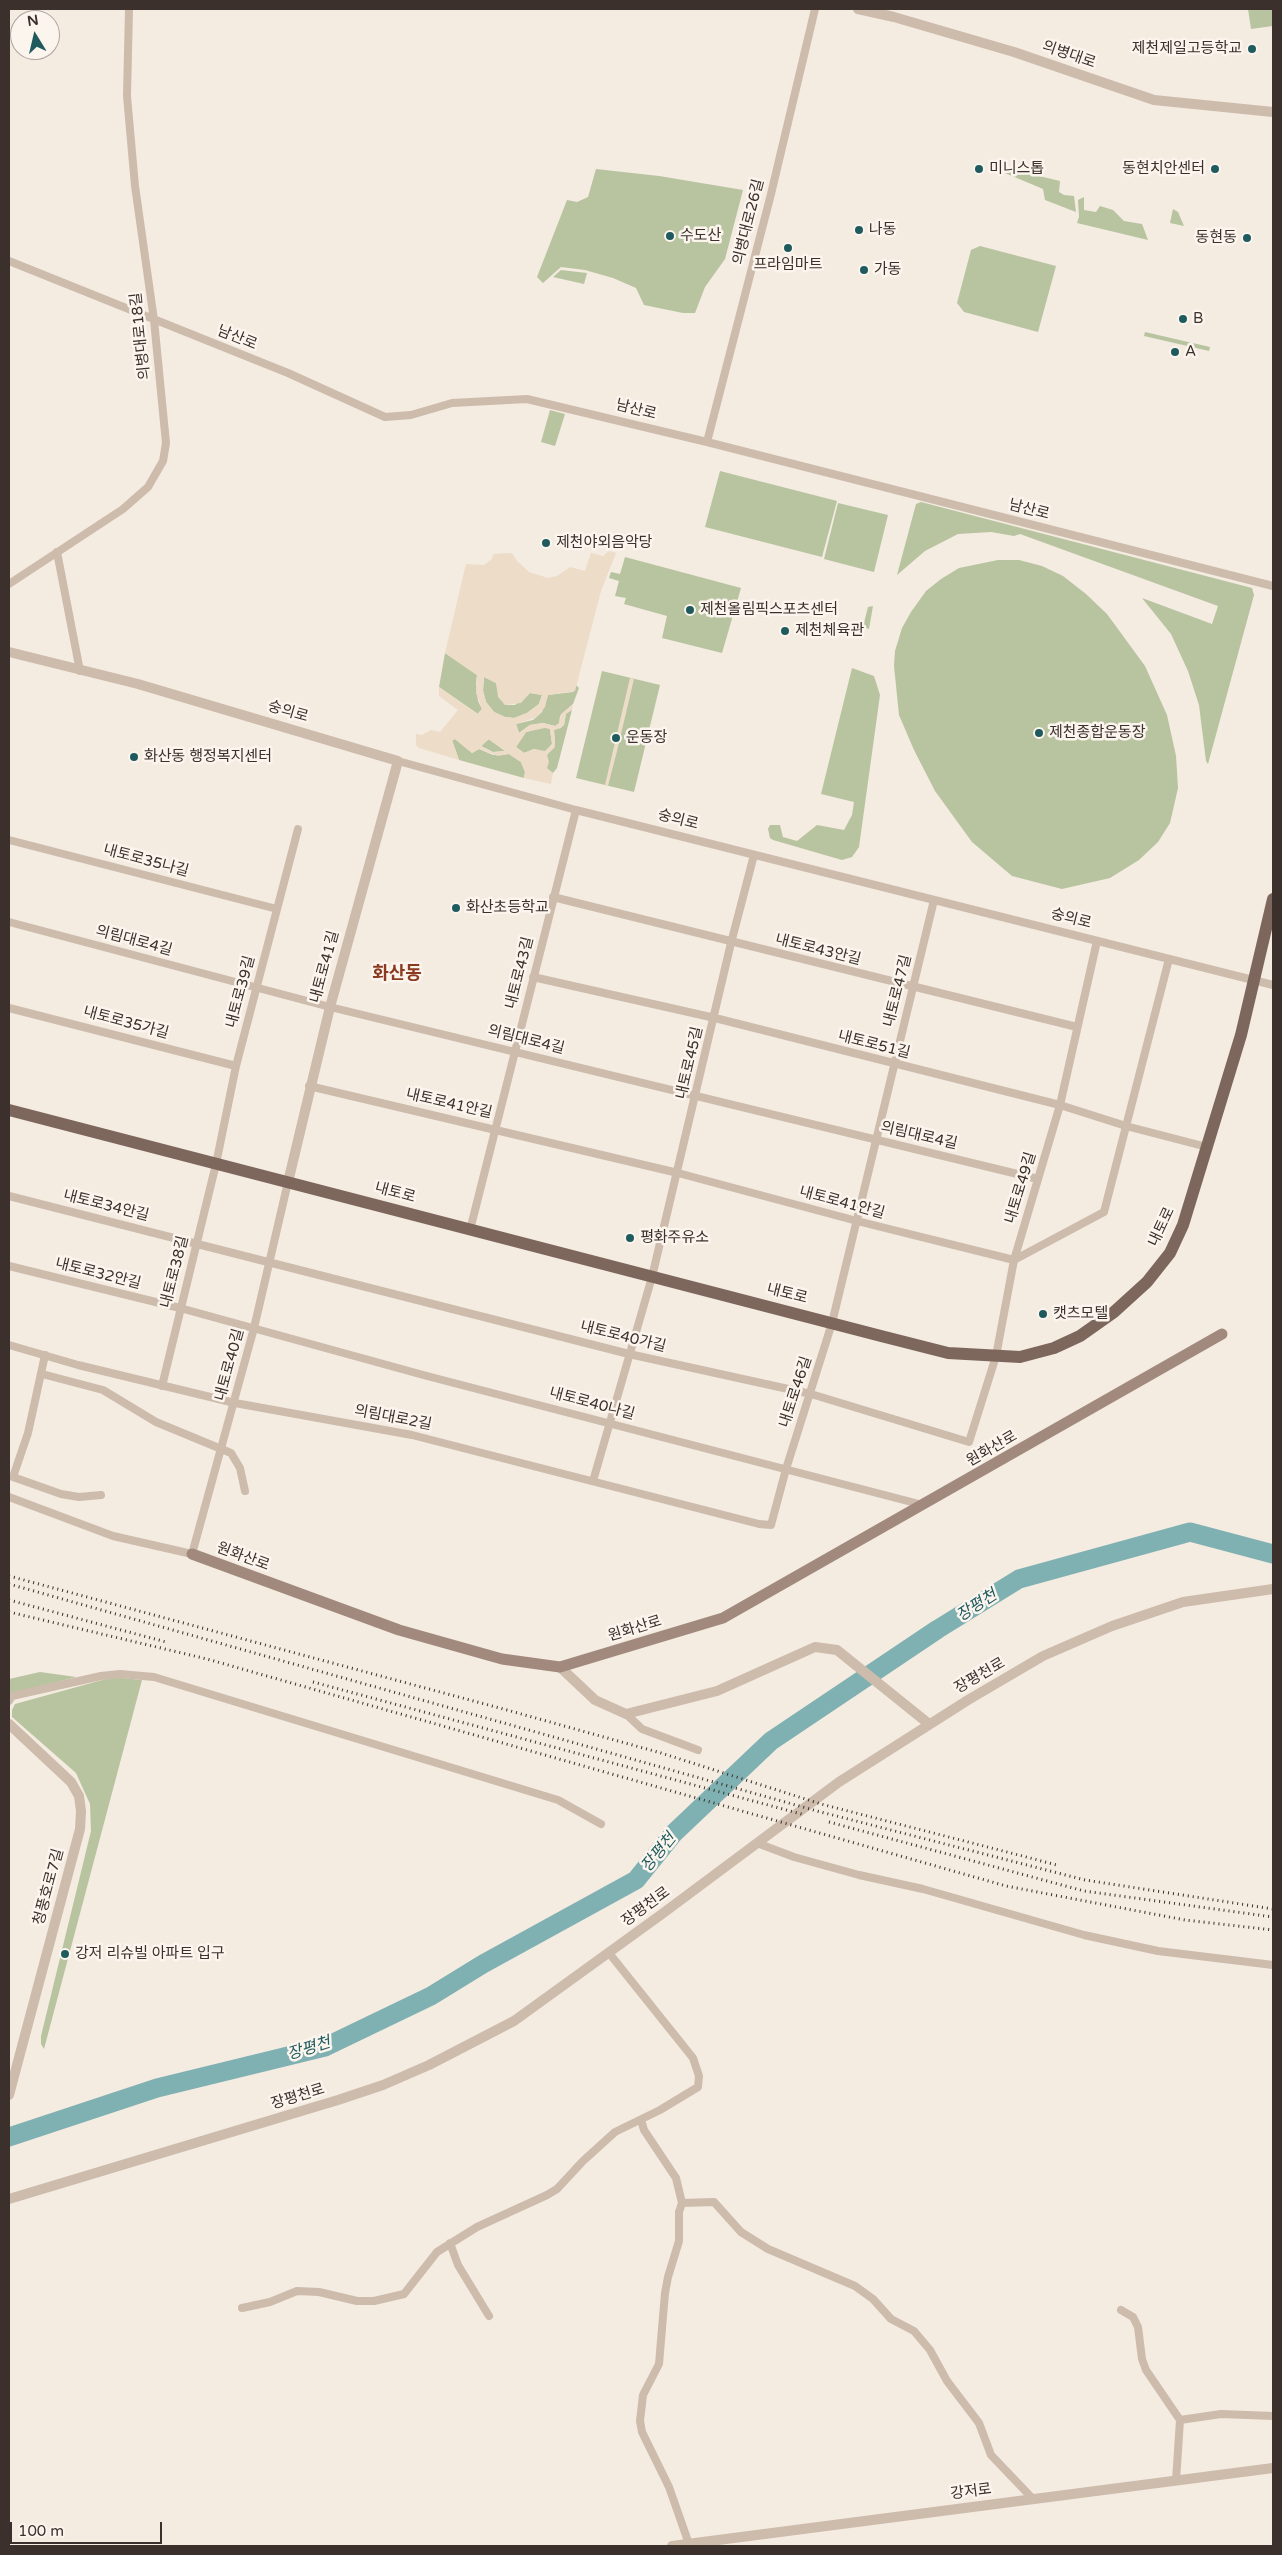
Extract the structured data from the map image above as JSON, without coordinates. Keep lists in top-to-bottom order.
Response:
{
  "streets": {
    "main road": ["내토로", "원화산로"],
    "street": [
      "의병대로",
      "의병대로26길",
      "의병대로18길",
      "남산로",
      "숭의로",
      "내토로35나길",
      "의림대로4길",
      "내토로43안길",
      "내토로41길",
      "내토로43길",
      "내토로47길",
      "내토로39길",
      "내토로35가길",
      "내토로51길",
      "내토로45길",
      "내토로41안길",
      "내토로49길",
      "내토로34안길",
      "내토로38길",
      "내토로32안길",
      "내토로40가길",
      "내토로40길",
      "내토로46길",
      "내토로40나길",
      "의림대로2길",
      "장평천로",
      "청풍호로7길",
      "강저로"
    ]
  },
  "crossings": [
    ["의병대로26길", "남산로"],
    ["의병대로18길", "남산로"],
    ["숭의로", "내토로41길"],
    ["숭의로", "내토로43길"],
    ["숭의로", "내토로47길"],
    ["숭의로", "내토로45길"],
    ["숭의로", "내토로49길"],
    ["숭의로", "내토로"],
    ["내토로35나길", "내토로39길"],
    ["의림대로4길", "내토로41길"],
    ["의림대로4길", "내토로43길"],
    ["의림대로4길", "내토로47길"],
    ["의림대로4길", "내토로39길"],
    ["의림대로4길", "내토로45길"],
    ["의림대로4길", "내토로49길"],
    ["내토로43안길", "내토로43길"],
    ["내토로43안길", "내토로47길"],
    ["내토로43안길", "내토로45길"],
    ["내토로43안길", "내토로49길"],
    ["내토로41길", "내토로41안길"],
    ["내토로41길", "내토로"],
    ["내토로41길", "내토로40길"],
    ["내토로43길", "내토로51길"],
    ["내토로43길", "내토로41안길"],
    ["내토로43길", "내토로"],
    ["내토로47길", "내토로51길"],
    ["내토로47길", "내토로41안길"],
    ["내토로47길", "내토로"],
    ["내토로47길", "내토로46길"],
    ["내토로39길", "내토로35가길"],
    ["내토로39길", "내토로"],
    ["내토로39길", "내토로38길"],
    ["내토로51길", "내토로45길"],
    ["내토로51길", "내토로49길"],
    ["내토로51길", "내토로"],
    ["내토로45길", "내토로41안길"],
    ["내토로45길", "내토로"],
    ["내토로45길", "내토로40가길"],
    ["내토로45길", "내토로40나길"],
    ["내토로45길", "의림대로2길"],
    ["내토로41안길", "내토로49길"],
    ["내토로49길", "내토로"],
    ["내토로49길", "내토로40가길"],
    ["내토로", "내토로38길"],
    ["내토로", "내토로40길"],
    ["내토로", "내토로46길"],
    ["내토로34안길", "내토로38길"],
    ["내토로34안길", "내토로40가길"],
    ["내토로34안길", "내토로40길"],
    ["내토로38길", "내토로32안길"],
    ["내토로38길", "의림대로2길"],
    ["내토로32안길", "내토로40길"],
    ["내토로32안길", "내토로40나길"],
    ["내토로40가길", "내토로40길"],
    ["내토로40가길", "내토로46길"],
    ["내토로40길", "내토로40나길"],
    ["내토로40길", "의림대로2길"],
    ["내토로40길", "원화산로"],
    ["내토로46길", "내토로40나길"],
    ["내토로46길", "의림대로2길"],
    ["내토로40나길", "원화산로"]
  ],
  "districts": ["화산동"],
  "water": ["장평천"],
  "places": [
    "제천제일고등학교",
    "미니스톱",
    "동현치안센터",
    "나동",
    "수도산",
    "동현동",
    "프라임마트",
    "가동",
    "B",
    "A",
    "제천야외음악당",
    "제천올림픽스포츠센터",
    "제천체육관",
    "제천종합운동장",
    "운동장",
    "화산동 행정복지센터",
    "화산초등학교",
    "평화주유소",
    "캣츠모텔",
    "강저 리슈빌 아파트 입구"
  ],
  "scale_bar": "100 m",
  "north": "top"
}
